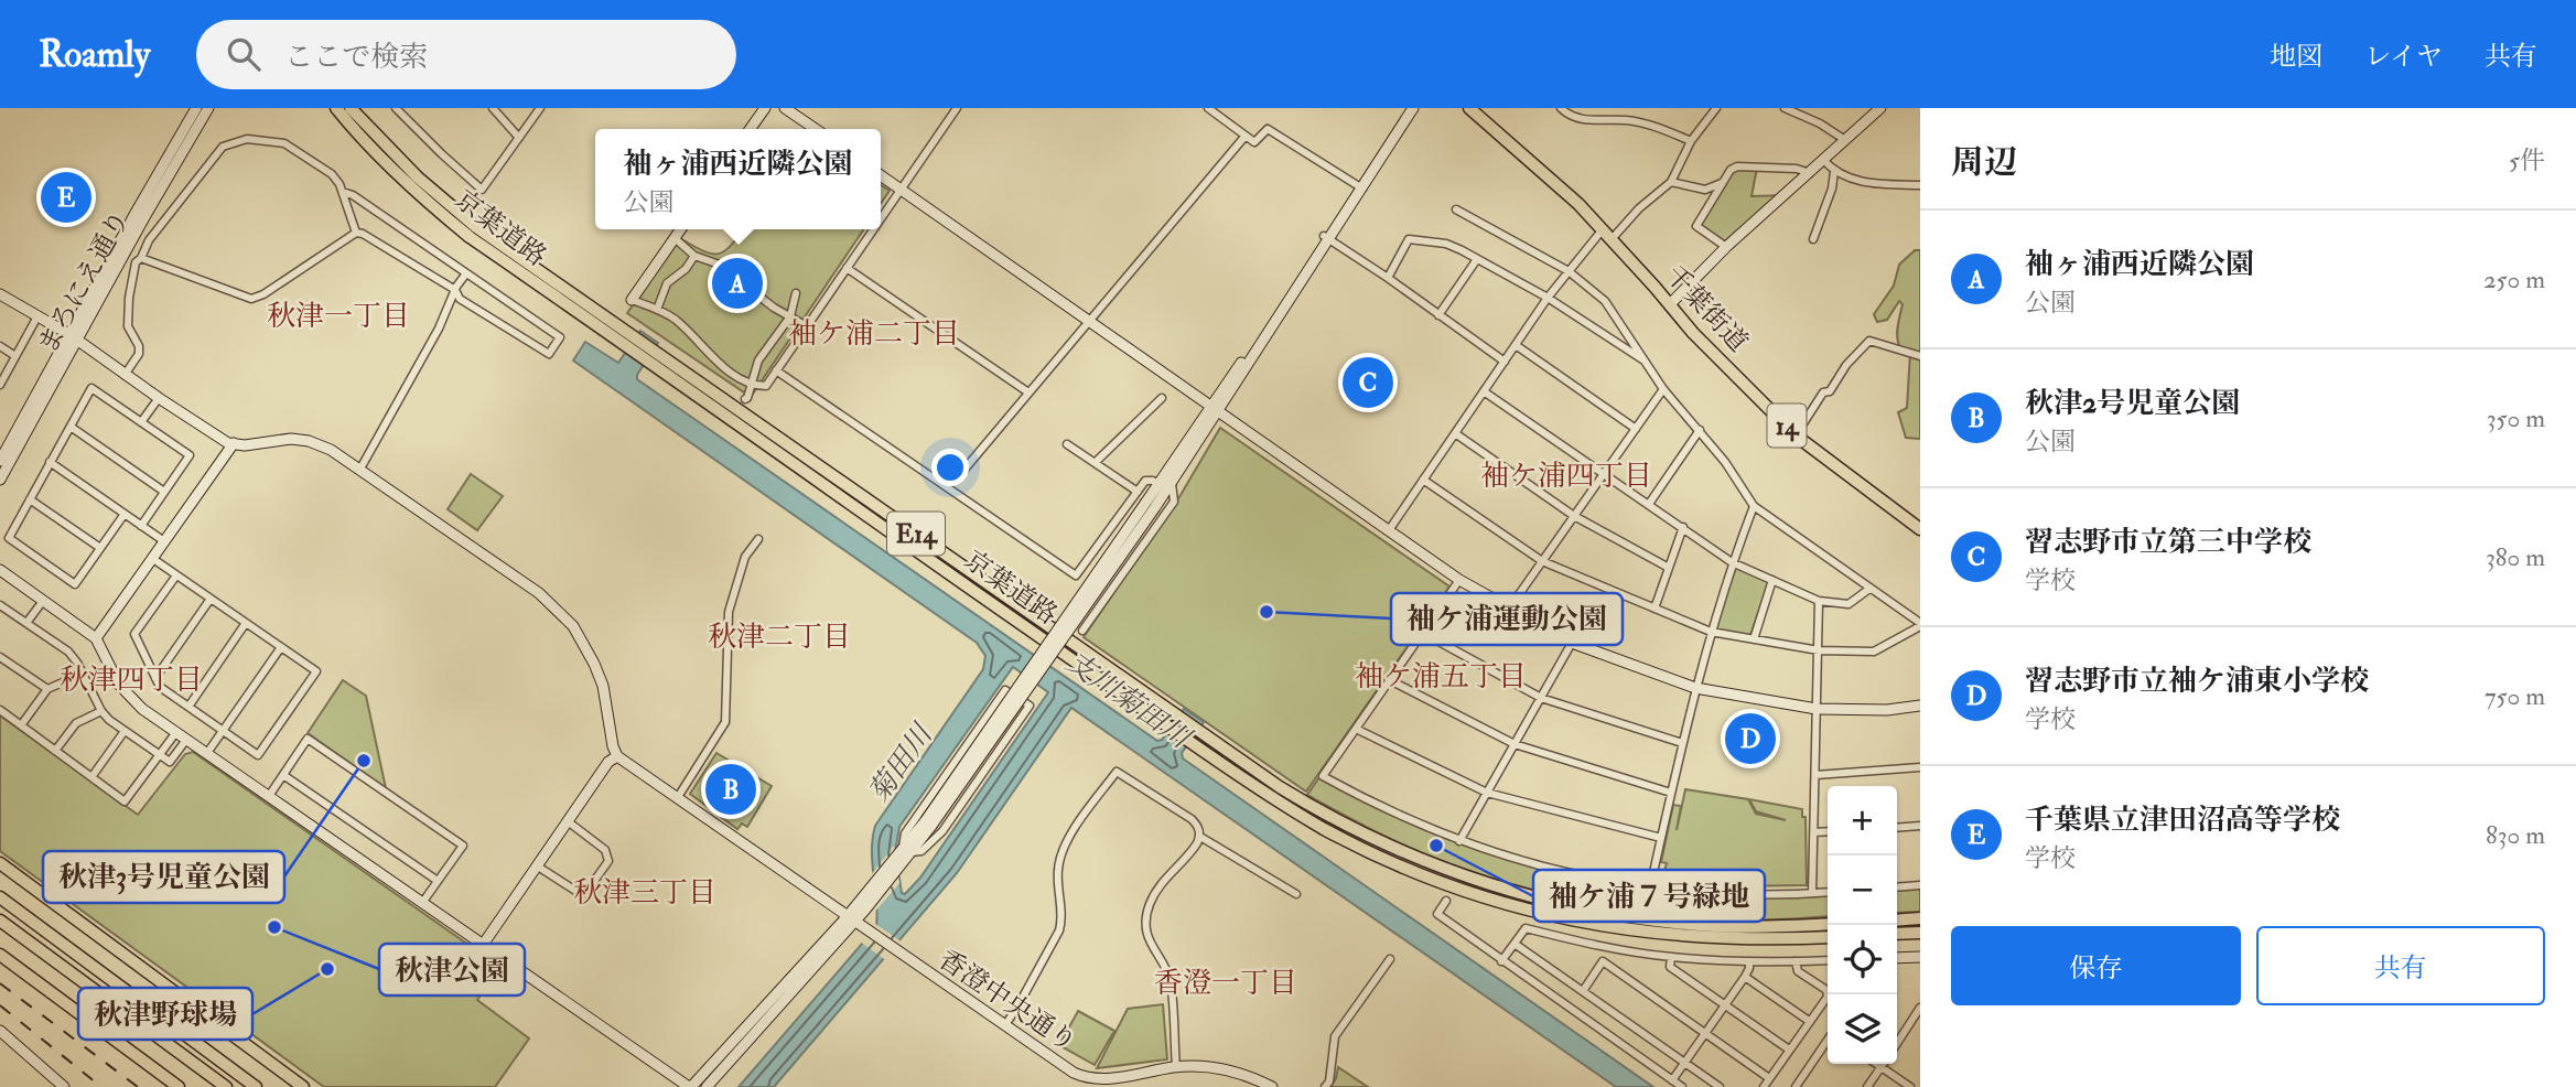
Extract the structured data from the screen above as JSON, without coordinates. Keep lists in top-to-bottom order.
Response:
{
  "streets": {
    "highway": [
      "京葉道路",
      "千葉街道",
      "14",
      "E14"
    ],
    "street": ["まろにえ通り", "香澄中央通り"]
  },
  "districts": [
    "秋津一丁目",
    "袖ケ浦二丁目",
    "袖ケ浦四丁目",
    "秋津二丁目",
    "袖ケ浦五丁目",
    "秋津四丁目",
    "秋津三丁目",
    "香澄一丁目"
  ],
  "water": ["支川菊田川", "菊田川"],
  "places": [
    "袖ケ浦運動公園",
    "秋津3号児童公園",
    "袖ケ浦７号緑地",
    "秋津公園",
    "秋津野球場"
  ],
  "page": {
    "header": "Roamly",
    "search": "ここで検索",
    "nav": ["地図", "レイヤ", "共有"],
    "heading": ["周辺", "5件"],
    "popup": ["袖ヶ浦西近隣公園", "公園"],
    "pins": [
      "E",
      "A",
      "C",
      "D",
      "B"
    ],
    "list": [
      {
        "mark": "A",
        "name": "袖ヶ浦西近隣公園",
        "note": "公園",
        "value": "250 m"
      },
      {
        "mark": "B",
        "name": "秋津2号児童公園",
        "note": "公園",
        "value": "350 m"
      },
      {
        "mark": "C",
        "name": "習志野市立第三中学校",
        "note": "学校",
        "value": "380 m"
      },
      {
        "mark": "D",
        "name": "習志野市立袖ケ浦東小学校",
        "note": "学校",
        "value": "750 m"
      },
      {
        "mark": "E",
        "name": "千葉県立津田沼高等学校",
        "note": "学校",
        "value": "830 m"
      }
    ],
    "map_buttons": ["+", "−"],
    "buttons": ["保存", "共有"]
  }
}
